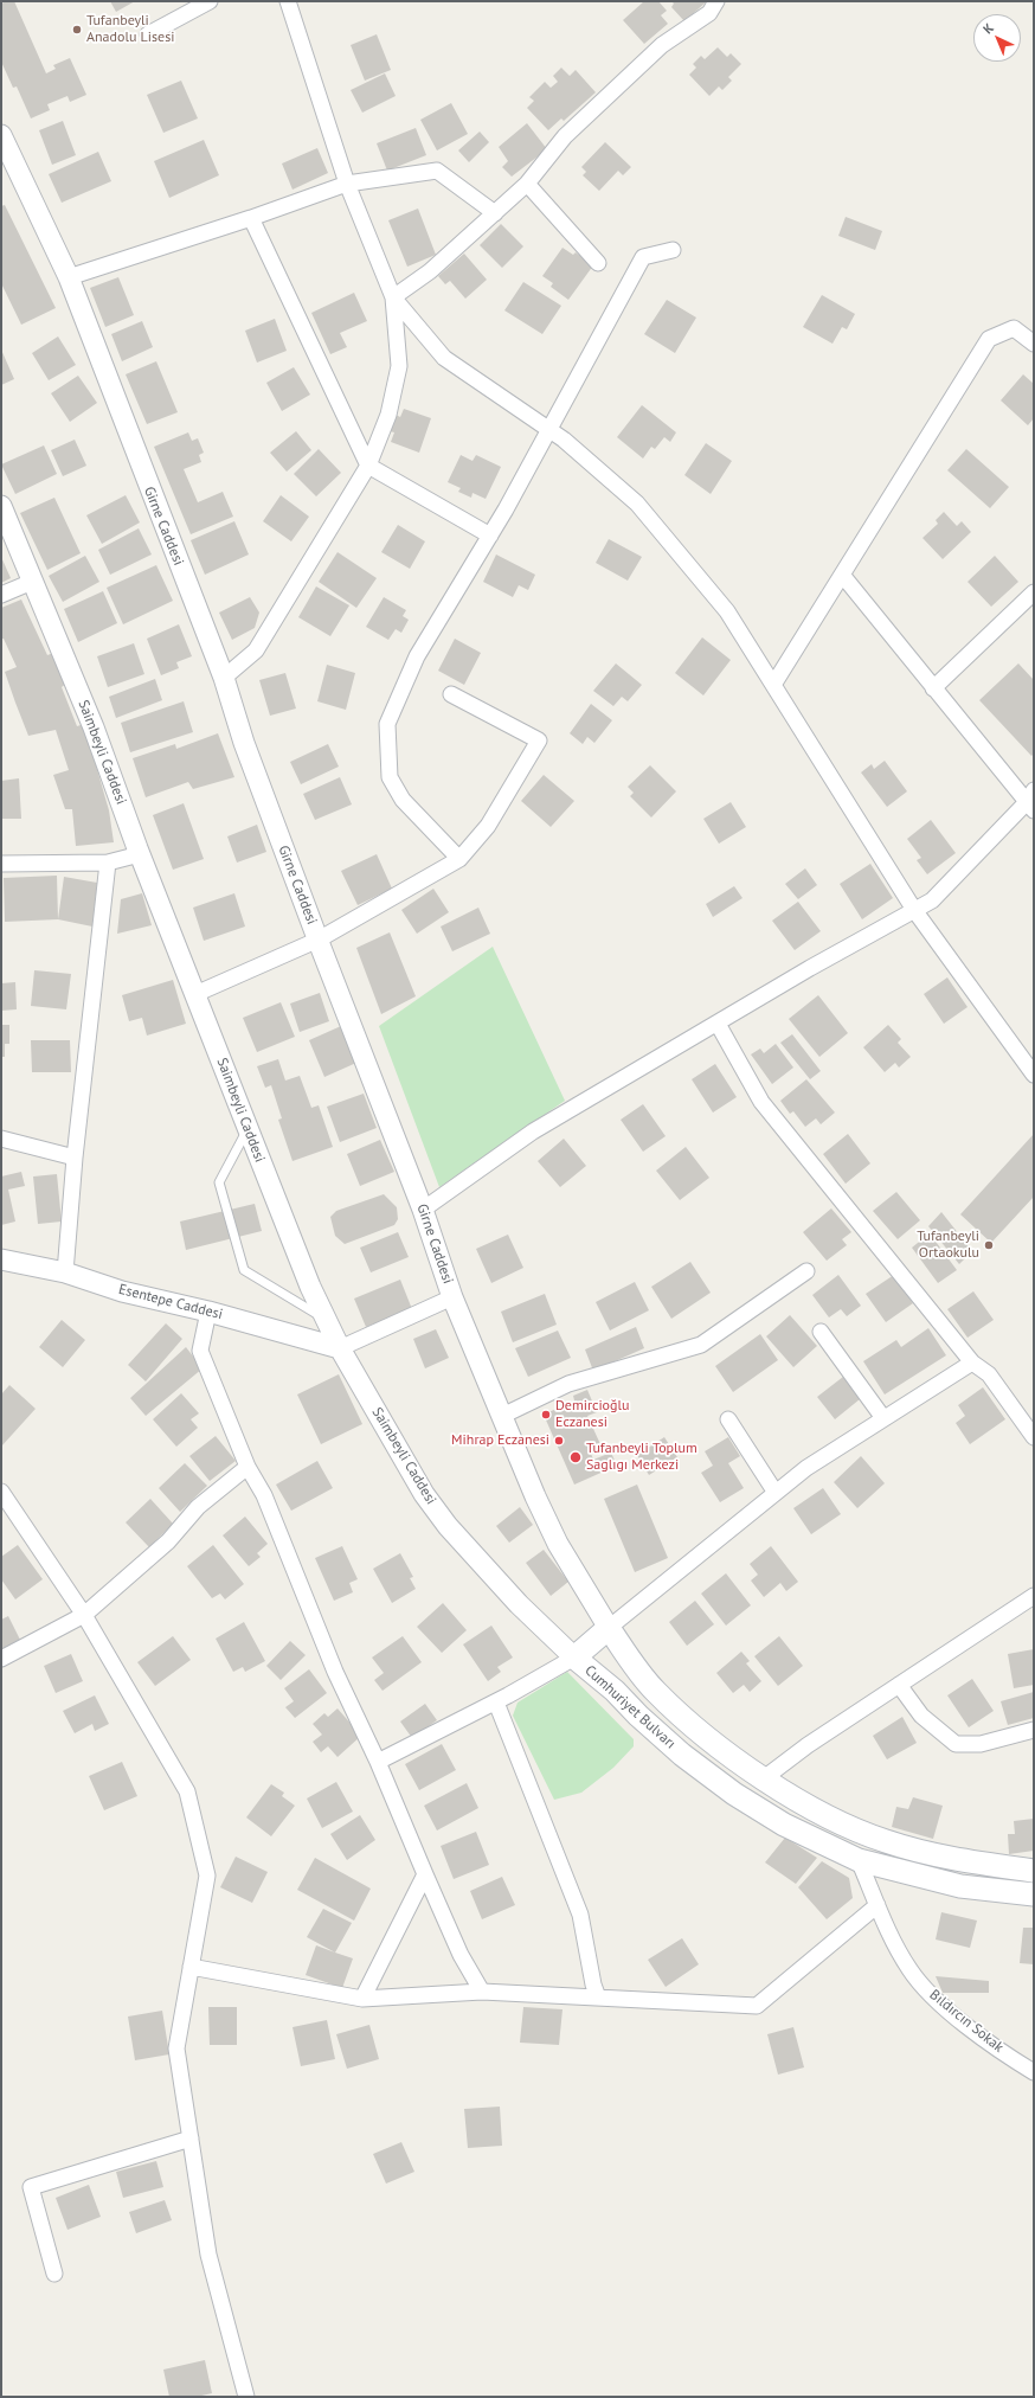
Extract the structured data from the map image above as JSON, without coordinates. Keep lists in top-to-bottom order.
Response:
{
  "streets": {
    "main road": ["Cumhuriyet Bulvarı"],
    "street": [
      "Girne Caddesi",
      "Saimbeyli Caddesi",
      "Esentepe Caddesi",
      "Bıldırcın Sokak"
    ]
  },
  "crossings": [
    ["Girne Caddesi", "Cumhuriyet Bulvarı"],
    ["Saimbeyli Caddesi", "Esentepe Caddesi"],
    ["Saimbeyli Caddesi", "Cumhuriyet Bulvarı"],
    ["Cumhuriyet Bulvarı", "Bıldırcın Sokak"]
  ],
  "places": [
    "Tufanbeyli Anadolu Lisesi",
    "Tufanbeyli Ortaokulu",
    "Demircioğlu Eczanesi",
    "Mihrap Eczanesi",
    "Tufanbeyli Toplum Saglıgı Merkezi"
  ],
  "north": "top left"
}
